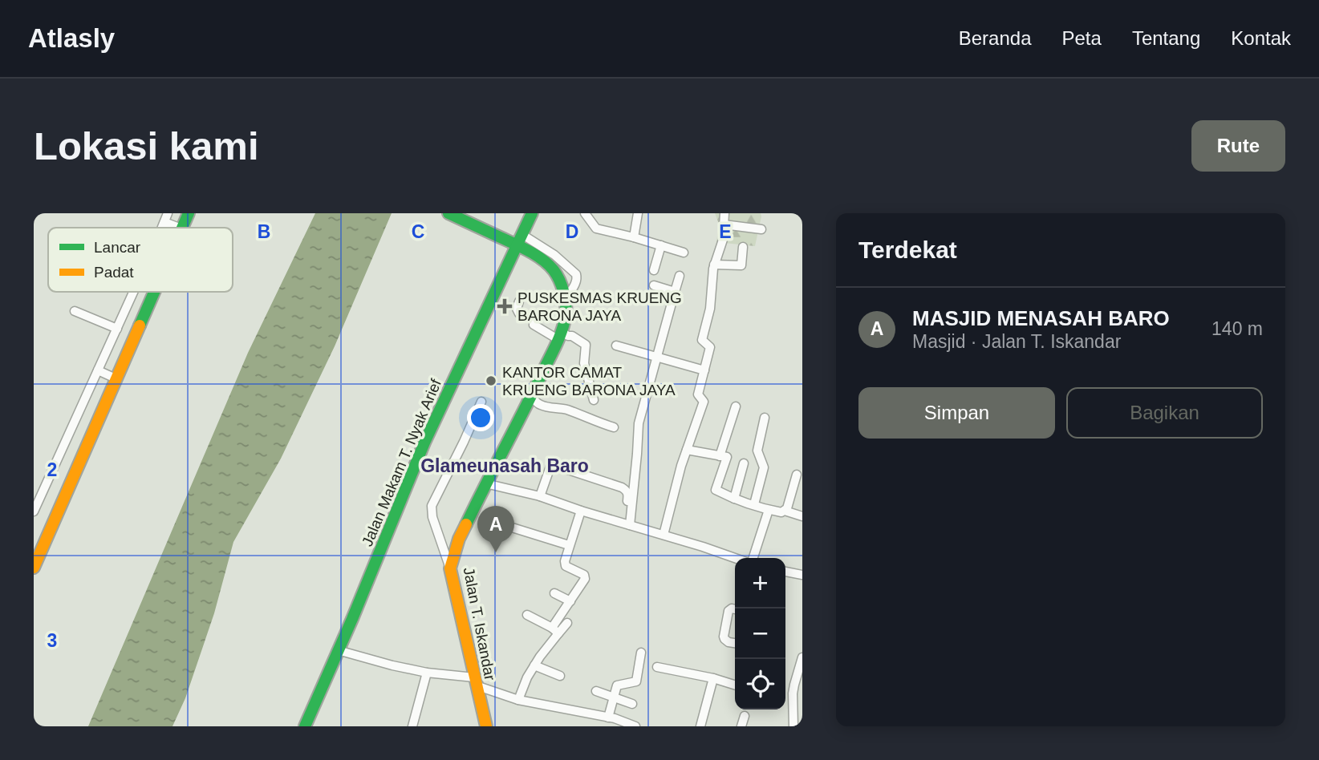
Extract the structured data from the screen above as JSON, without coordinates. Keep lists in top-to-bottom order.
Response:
{
  "streets": {
    "street": ["Jalan Makam T. Nyak Arief", "Jalan T. Iskandar"]
  },
  "crossings": [
    ["Jalan Makam T. Nyak Arief", "Jalan T. Iskandar"]
  ],
  "districts": ["Glameunasah Baro"],
  "places": {
    "health": ["PUSKESMAS KRUENG BARONA JAYA"],
    "other": ["KANTOR CAMAT KRUENG BARONA JAYA"]
  },
  "legend": ["Lancar", "Padat"],
  "page": {
    "header": "Atlasly",
    "nav": [
      "Beranda",
      "Peta",
      "Tentang",
      "Kontak"
    ],
    "buttons": [
      "Rute",
      ["Simpan", "Bagikan"]
    ],
    "title": "Lokasi kami",
    "heading": "Terdekat",
    "list": [
      {
        "mark": "A",
        "name": "MASJID MENASAH BARO",
        "note": "Masjid · Jalan T. Iskandar",
        "value": "140 m"
      }
    ],
    "pins": "A",
    "map_buttons": ["+", "−"]
  },
  "grid": {
    "columns": [
      "B",
      "C",
      "D",
      "E"
    ],
    "rows": ["2", "3"]
  }
}
